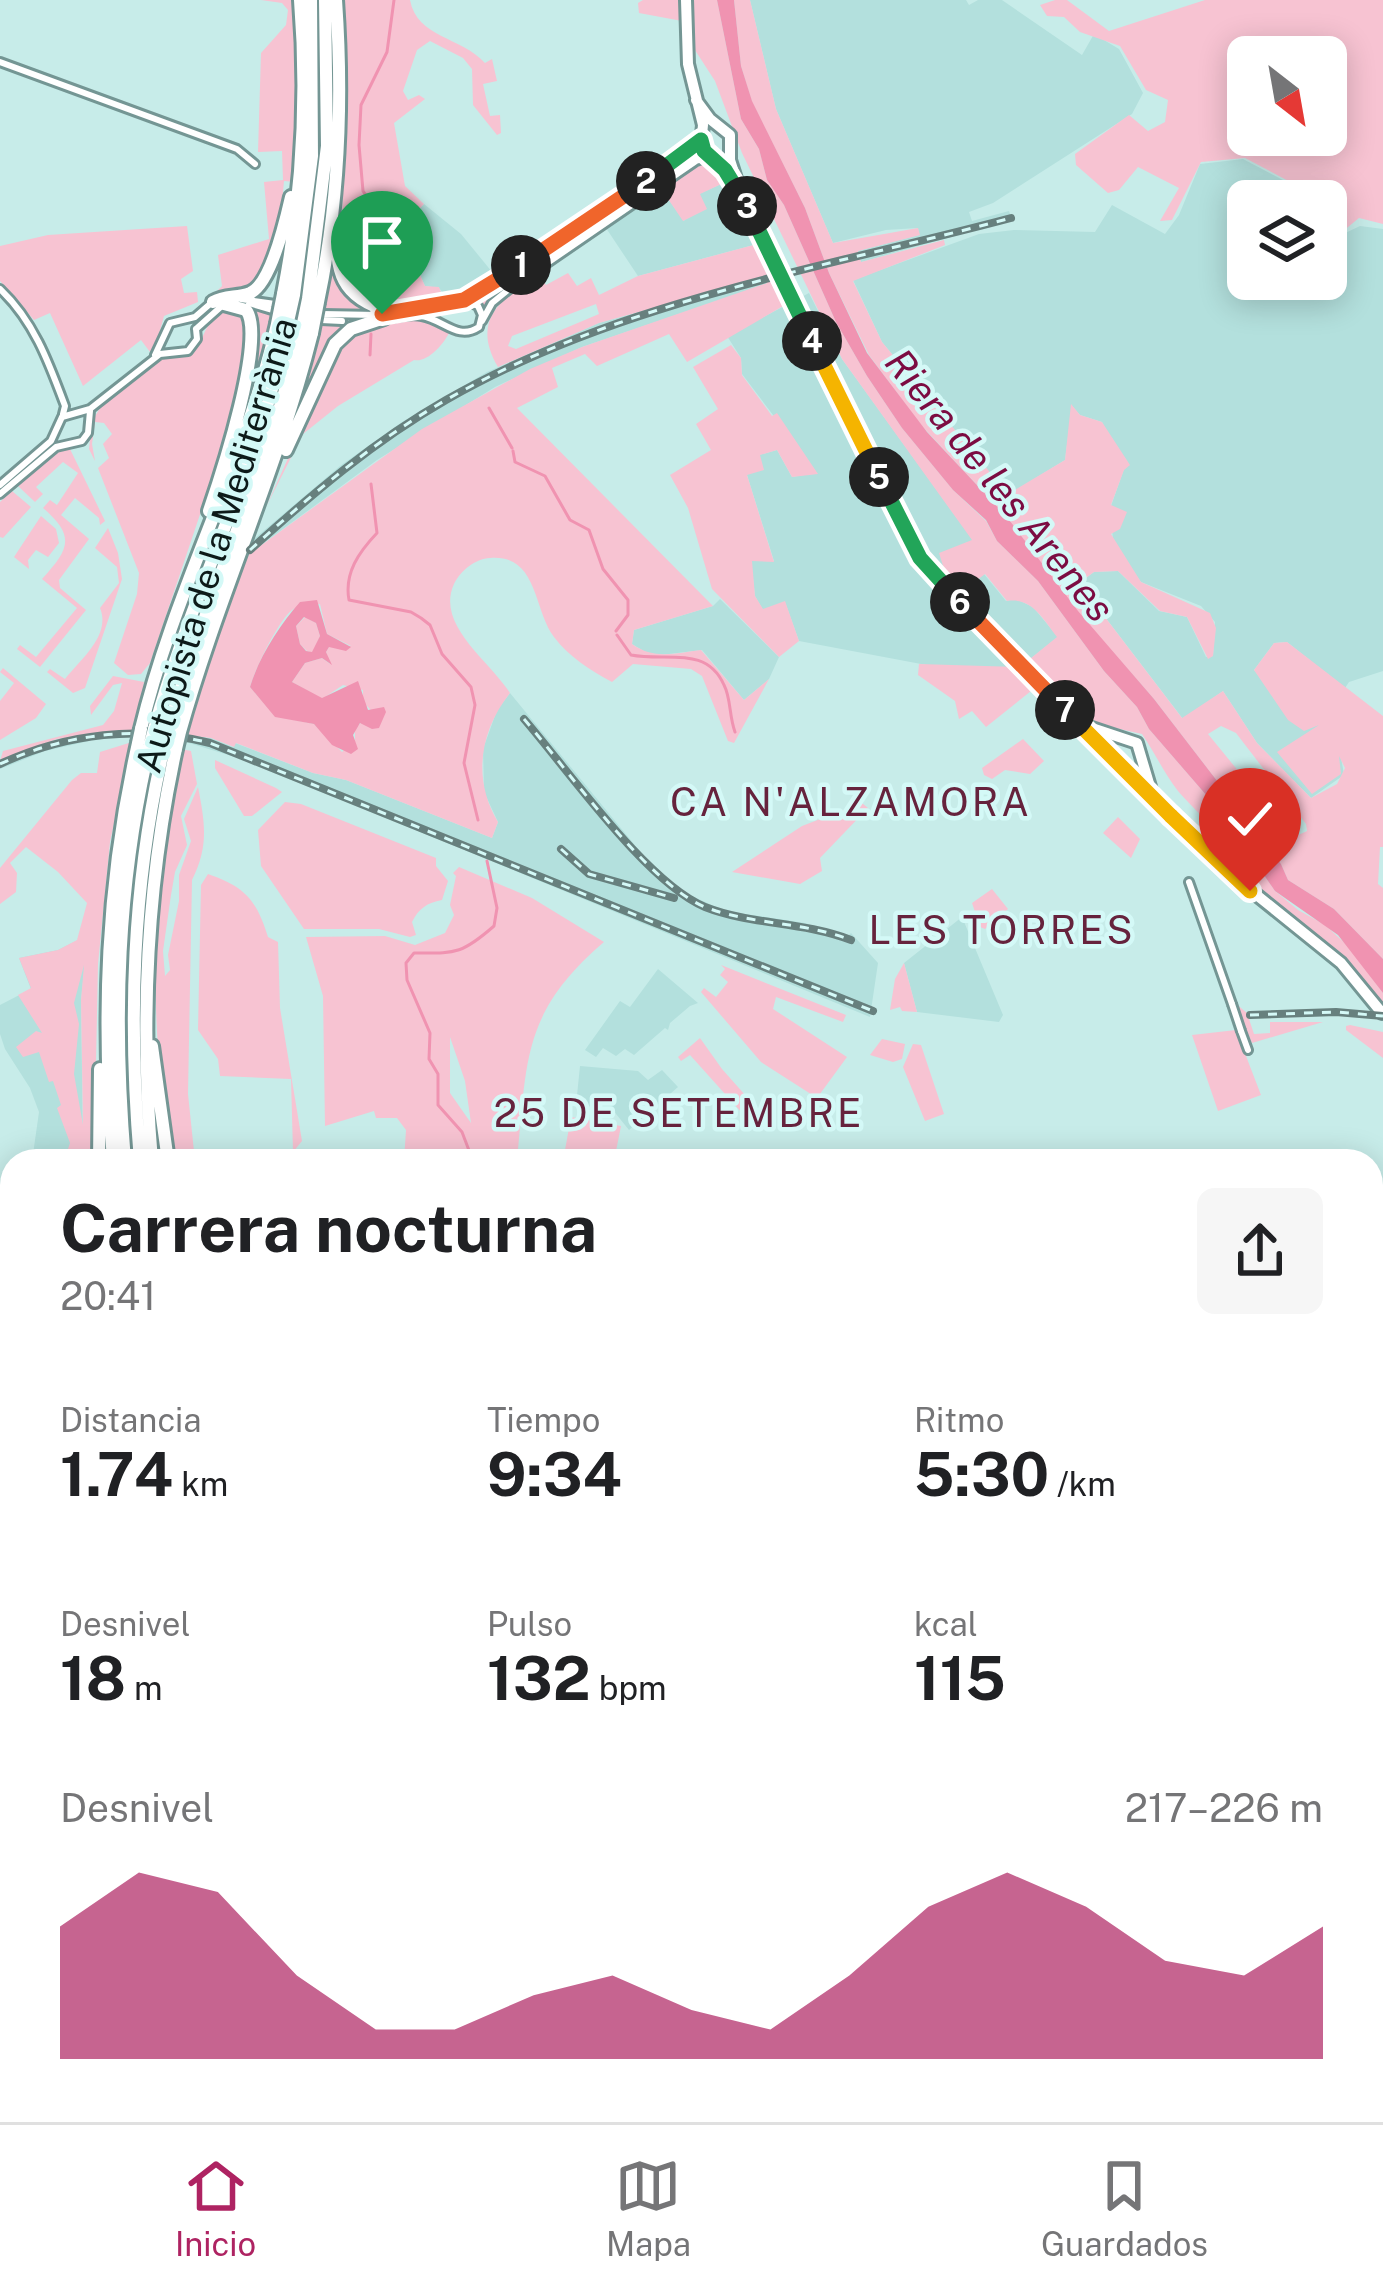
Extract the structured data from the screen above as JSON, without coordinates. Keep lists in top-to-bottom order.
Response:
{
  "streets": {
    "highway": ["Autopista de la Mediterrània"]
  },
  "districts": ["CA N'ALZAMORA", "LES TORRES", "25 DE SETEMBRE"],
  "water": ["Riera de les Arenes"],
  "north": "bottom right",
  "page": {
    "pins": [
      "2",
      "3",
      "1",
      "4",
      "5",
      "6",
      "7"
    ],
    "heading": ["Carrera nocturna", "20:41"],
    "stats": [
      ["Distancia", "1.74 km"],
      ["Tiempo", "9:34"],
      ["Ritmo", "5:30 /km"],
      ["Desnivel", "18 m"],
      ["Pulso", "132 bpm"],
      ["kcal", "115"]
    ],
    "chart": ["Desnivel", "217–226 m"],
    "tabs": ["Inicio", "Mapa", "Guardados"]
  }
}
